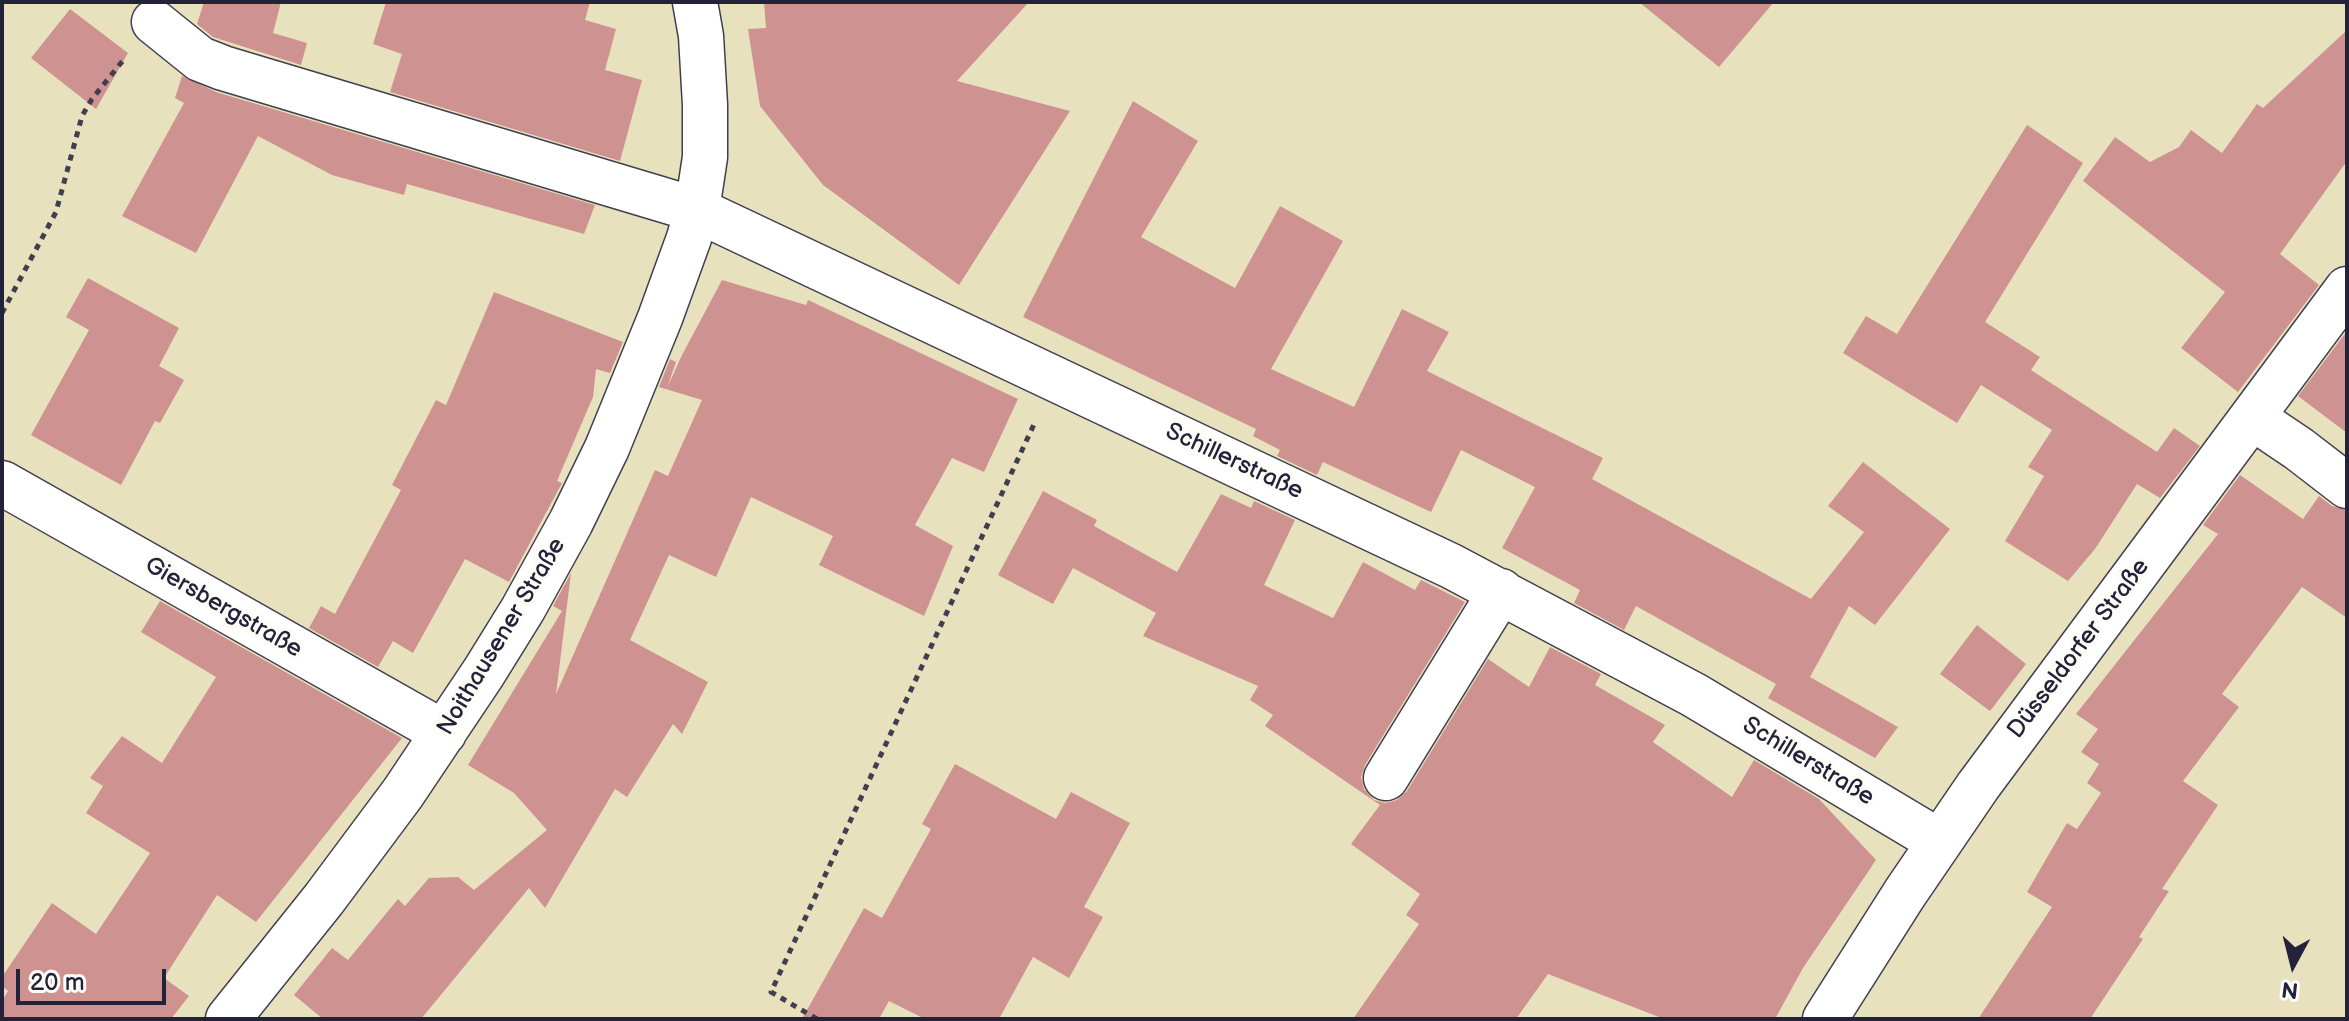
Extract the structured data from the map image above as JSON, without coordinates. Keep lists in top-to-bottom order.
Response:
{
  "streets": {
    "street": [
      "Schillerstraße",
      "Giersbergstraße",
      "Noithausener Straße",
      "Düsseldorfer Straße"
    ]
  },
  "crossings": [
    ["Schillerstraße", "Noithausener Straße"],
    ["Schillerstraße", "Düsseldorfer Straße"],
    ["Giersbergstraße", "Noithausener Straße"]
  ],
  "scale_bar": "20 m",
  "north": "bottom"
}
